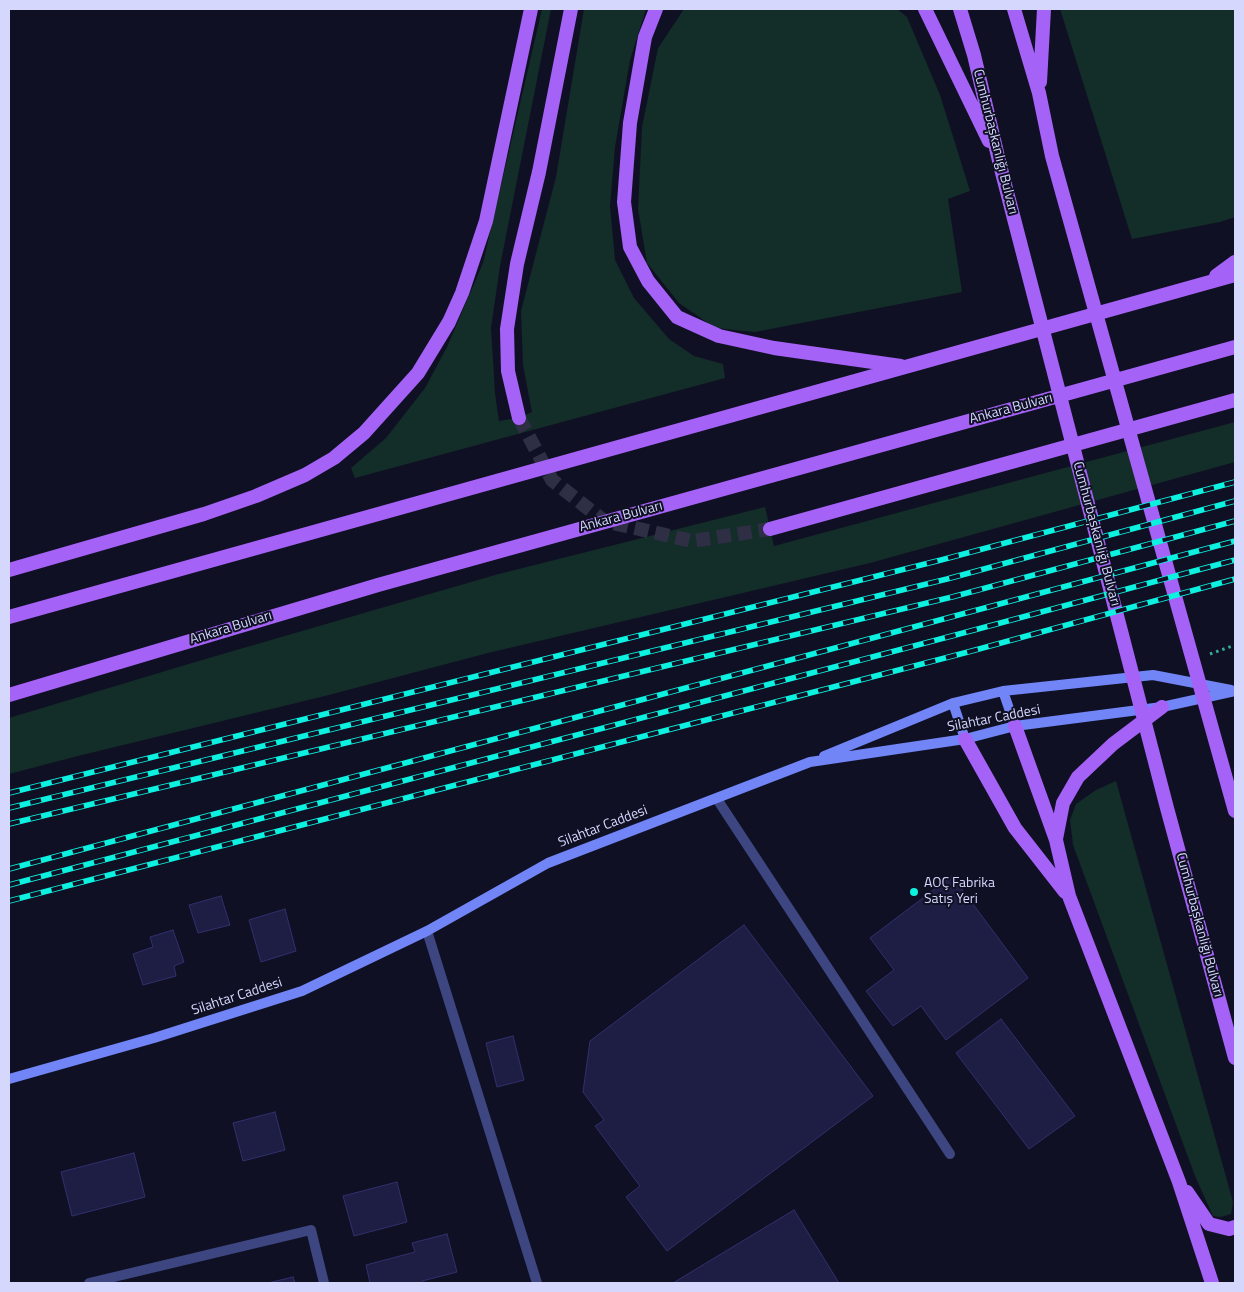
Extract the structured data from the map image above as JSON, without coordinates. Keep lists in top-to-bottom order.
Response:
{
  "streets": {
    "main road": ["Cumhurbaşkanlığı Bulvarı", "Ankara Bulvarı", "Silahtar Caddesi"]
  },
  "places": ["AOÇ Fabrika Satış Yeri"]
}
